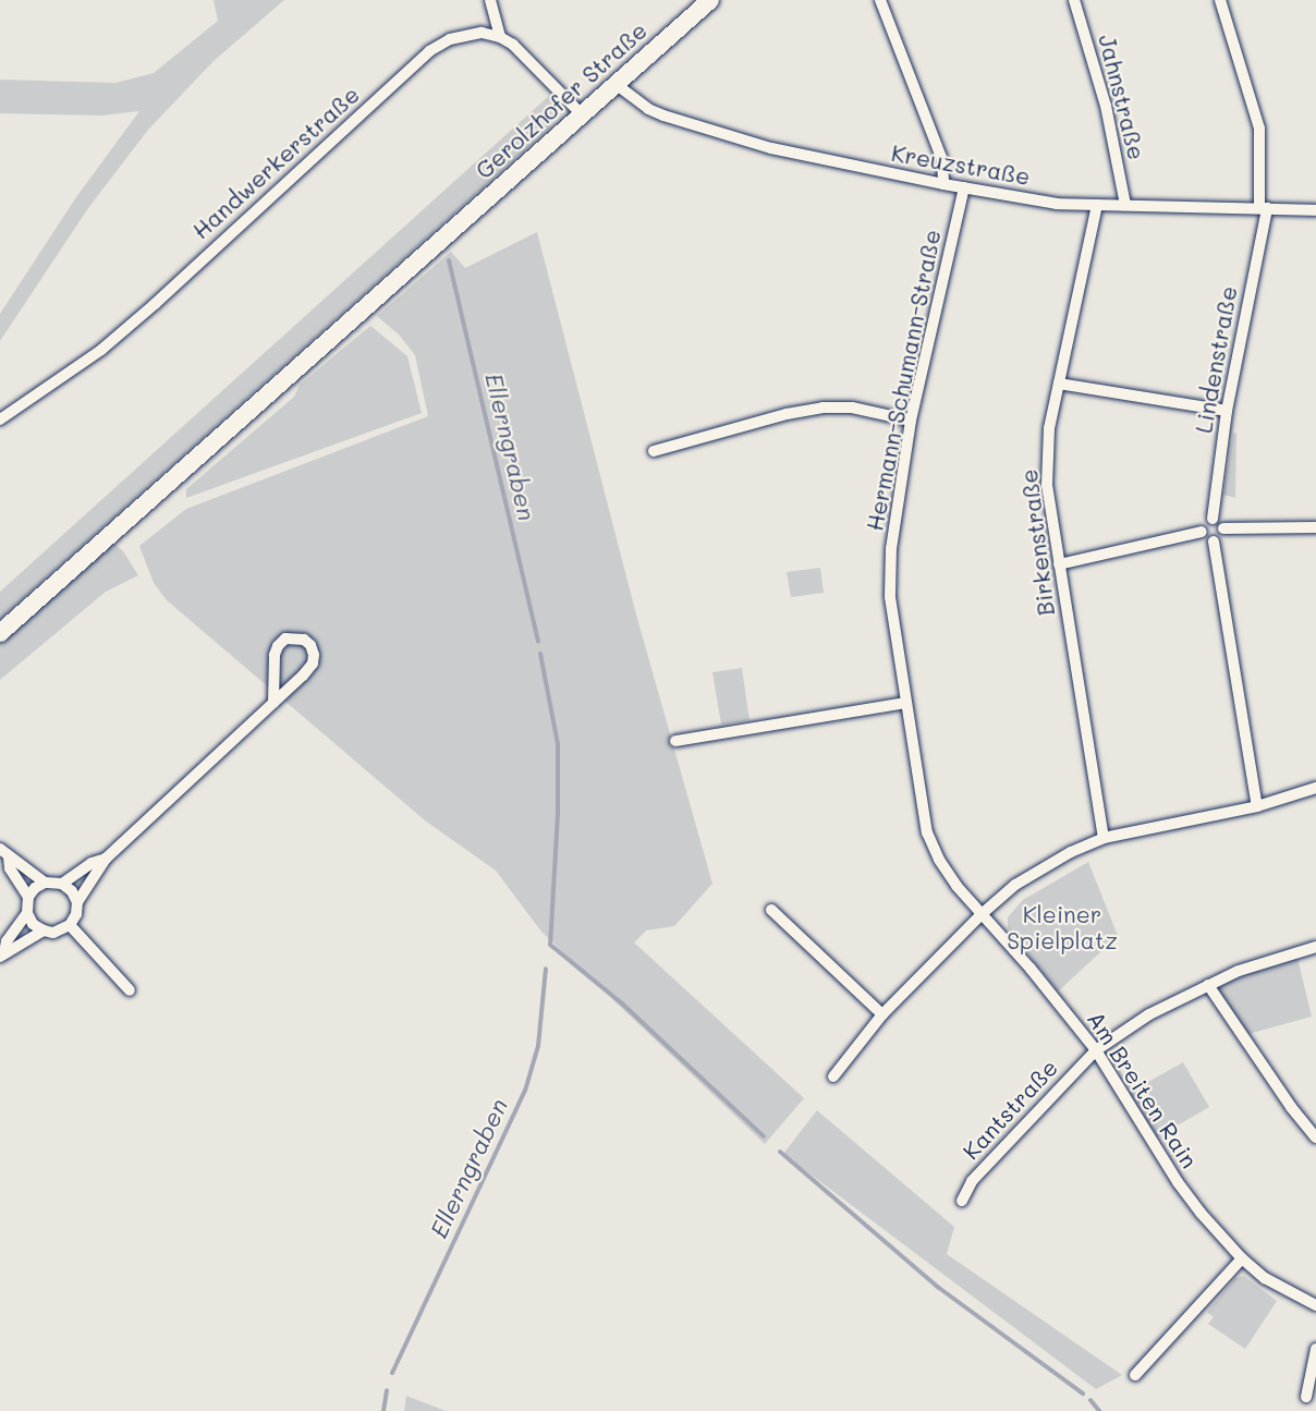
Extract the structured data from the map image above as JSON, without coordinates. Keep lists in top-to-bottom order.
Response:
{
  "streets": {
    "main road": ["Gerolzhofer Straße"],
    "street": [
      "Jahnstraße",
      "Handwerkerstraße",
      "Kreuzstraße",
      "Lindenstraße",
      "Hermann-Schumann-Straße",
      "Birkenstraße",
      "Am Breiten Rain",
      "Kantstraße"
    ]
  },
  "crossings": [
    ["Jahnstraße", "Kreuzstraße"],
    ["Gerolzhofer Straße", "Kreuzstraße"],
    ["Kreuzstraße", "Lindenstraße"],
    ["Kreuzstraße", "Hermann-Schumann-Straße"],
    ["Kreuzstraße", "Birkenstraße"],
    ["Hermann-Schumann-Straße", "Am Breiten Rain"],
    ["Am Breiten Rain", "Kantstraße"]
  ],
  "water": ["Ellerngraben"],
  "parks": ["Kleiner Spielplatz"]
}
